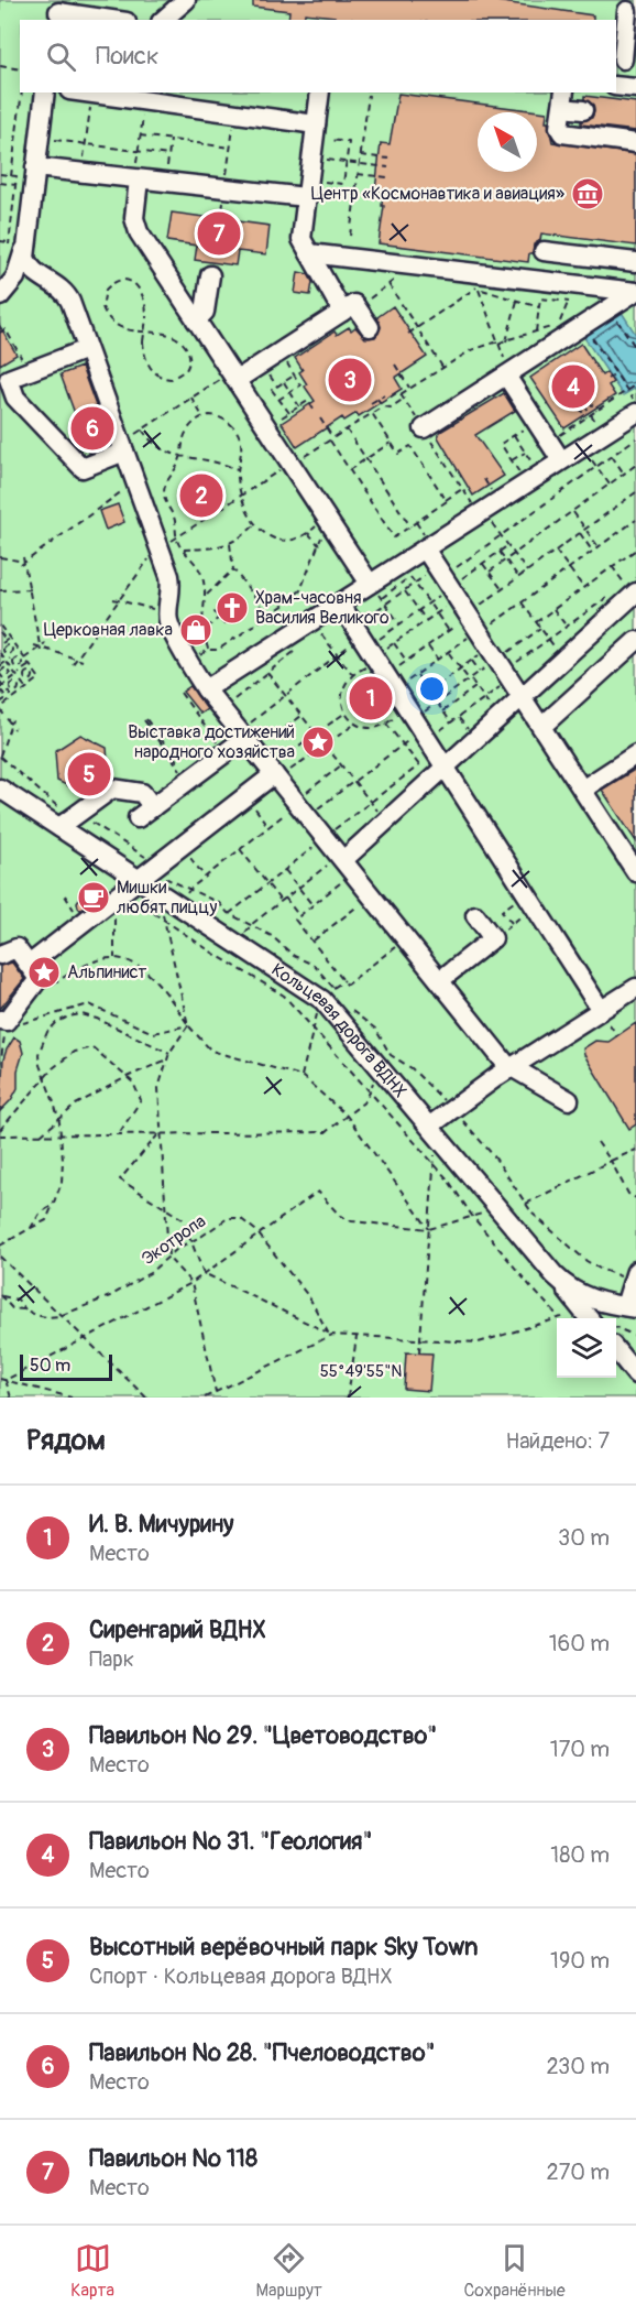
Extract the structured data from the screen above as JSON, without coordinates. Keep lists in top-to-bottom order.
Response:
{
  "streets": {
    "street": ["Кольцевая дорога ВДНХ"],
    "path": ["Экотропа"]
  },
  "places": {
    "museum": ["Центр «Космонавтика и авиация»"],
    "church": ["Храм-часовня Василия Великого"],
    "shop": ["Церковная лавка"],
    "place": ["Выставка достижений народного хозяйства", "Альпинист"],
    "cafe": ["Мишки любят пиццу"]
  },
  "scale_bar": "50 m",
  "north": "top left",
  "page": {
    "search": "Поиск",
    "pins": [
      "7",
      "3",
      "4",
      "6",
      "2",
      "1",
      "5"
    ],
    "scale": "50 m",
    "heading": ["Рядом", "Найдено: 7"],
    "list": [
      {
        "mark": "1",
        "name": "И. В. Мичурину",
        "note": "Место",
        "value": "30 m"
      },
      {
        "mark": "2",
        "name": "Сиренгарий ВДНХ",
        "note": "Парк",
        "value": "160 m"
      },
      {
        "mark": "3",
        "name": "Павильон № 29. \"Цветоводство\"",
        "note": "Место",
        "value": "170 m"
      },
      {
        "mark": "4",
        "name": "Павильон № 31. \"Геология\"",
        "note": "Место",
        "value": "180 m"
      },
      {
        "mark": "5",
        "name": "Высотный верёвочный парк Sky Town",
        "note": "Спорт · Кольцевая дорога ВДНХ",
        "value": "190 m"
      },
      {
        "mark": "6",
        "name": "Павильон № 28. \"Пчеловодство\"",
        "note": "Место",
        "value": "230 m"
      },
      {
        "mark": "7",
        "name": "Павильон № 118",
        "note": "Место",
        "value": "270 m"
      }
    ],
    "nav": ["Карта", "Маршрут", "Сохранённые"]
  },
  "coordinates": ["55°49'55\"N"]
}
